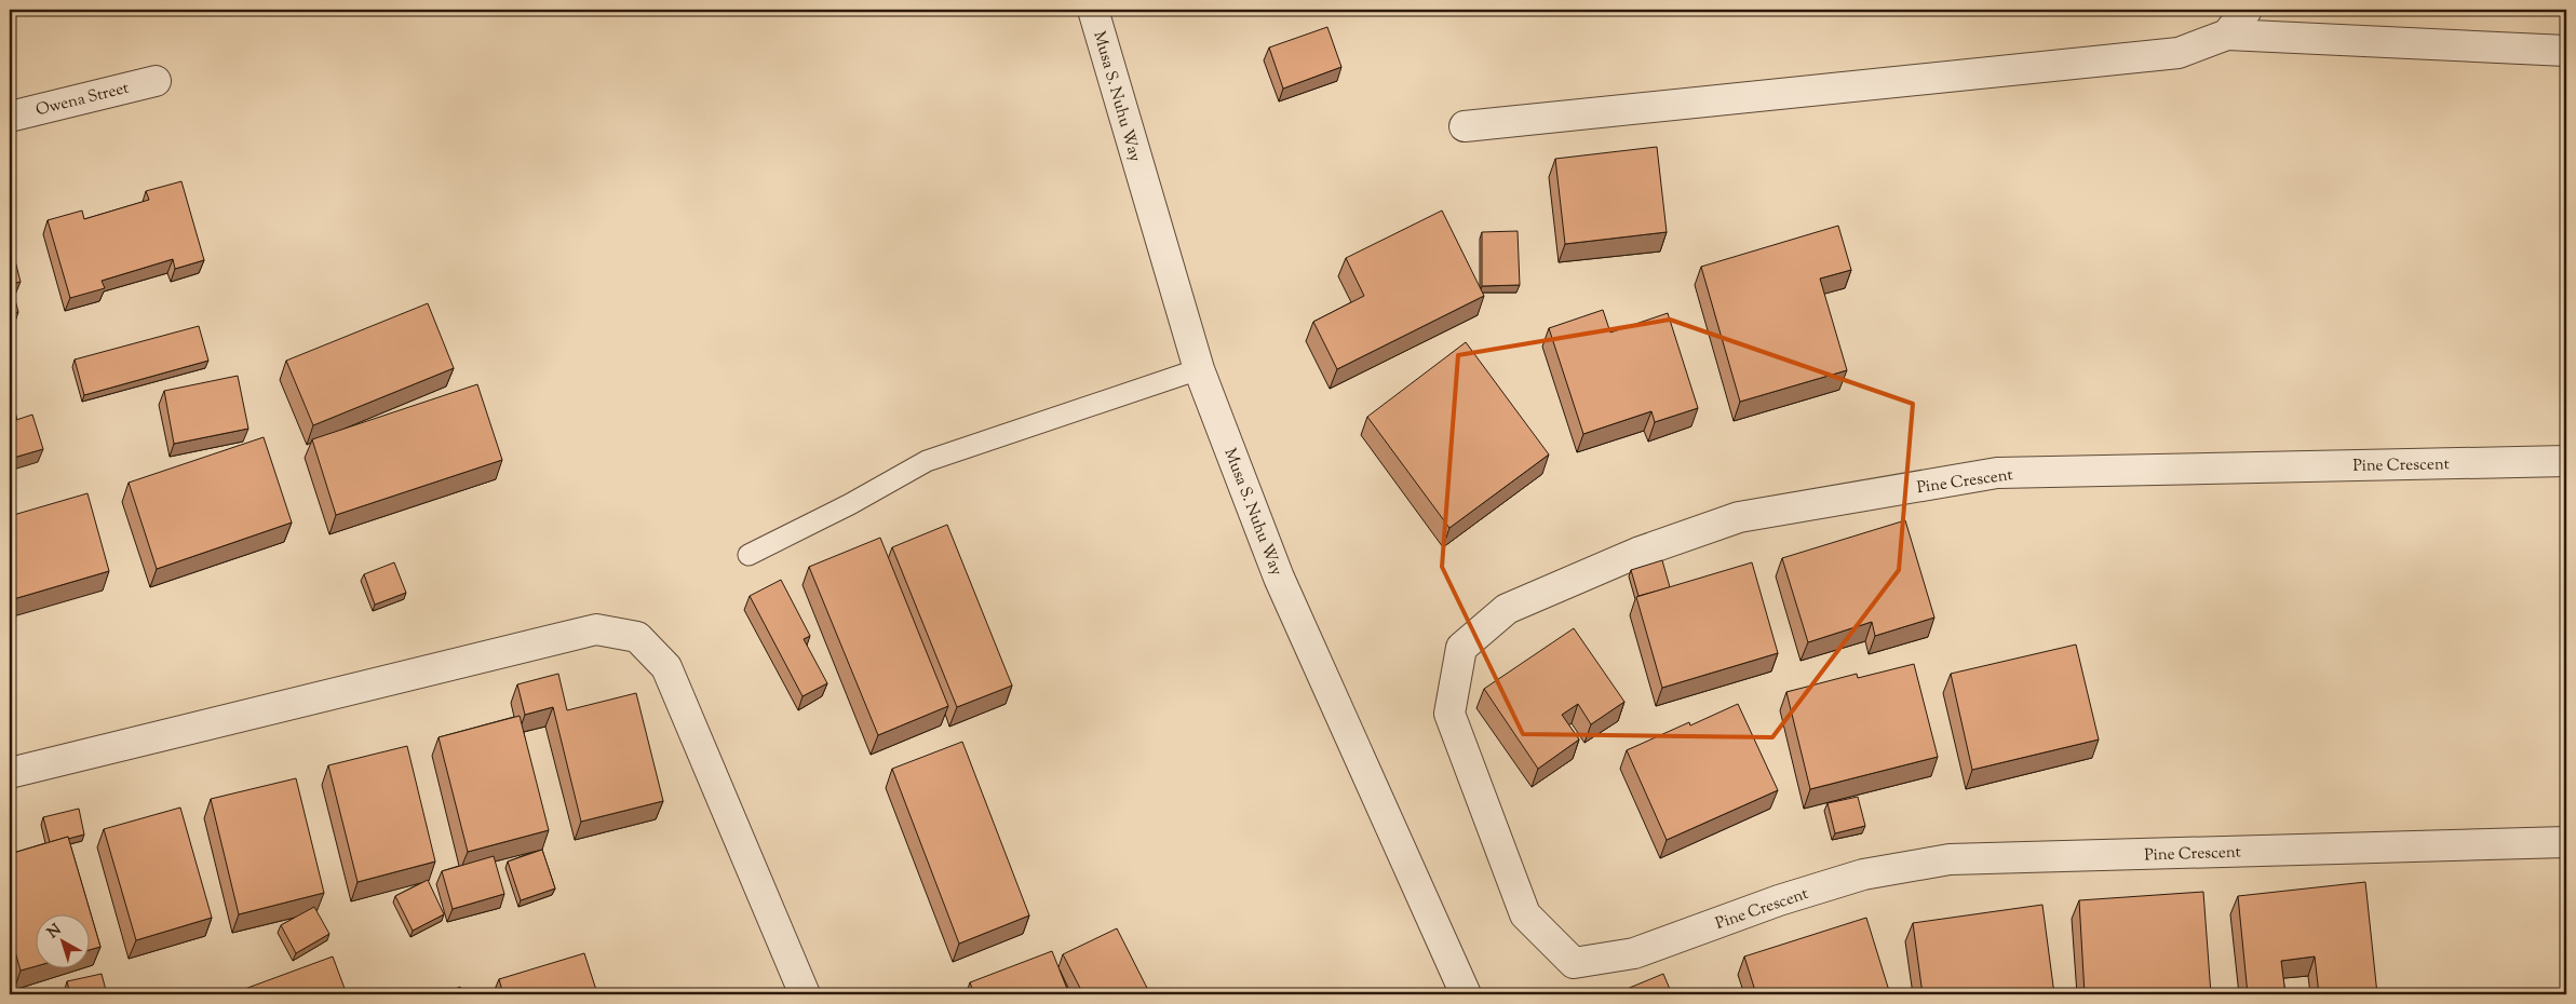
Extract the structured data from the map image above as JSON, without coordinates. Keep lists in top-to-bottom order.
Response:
{
  "streets": {
    "street": ["Musa S. Nuhu Way", "Owena Street", "Pine Crescent"]
  },
  "north": "top left"
}
